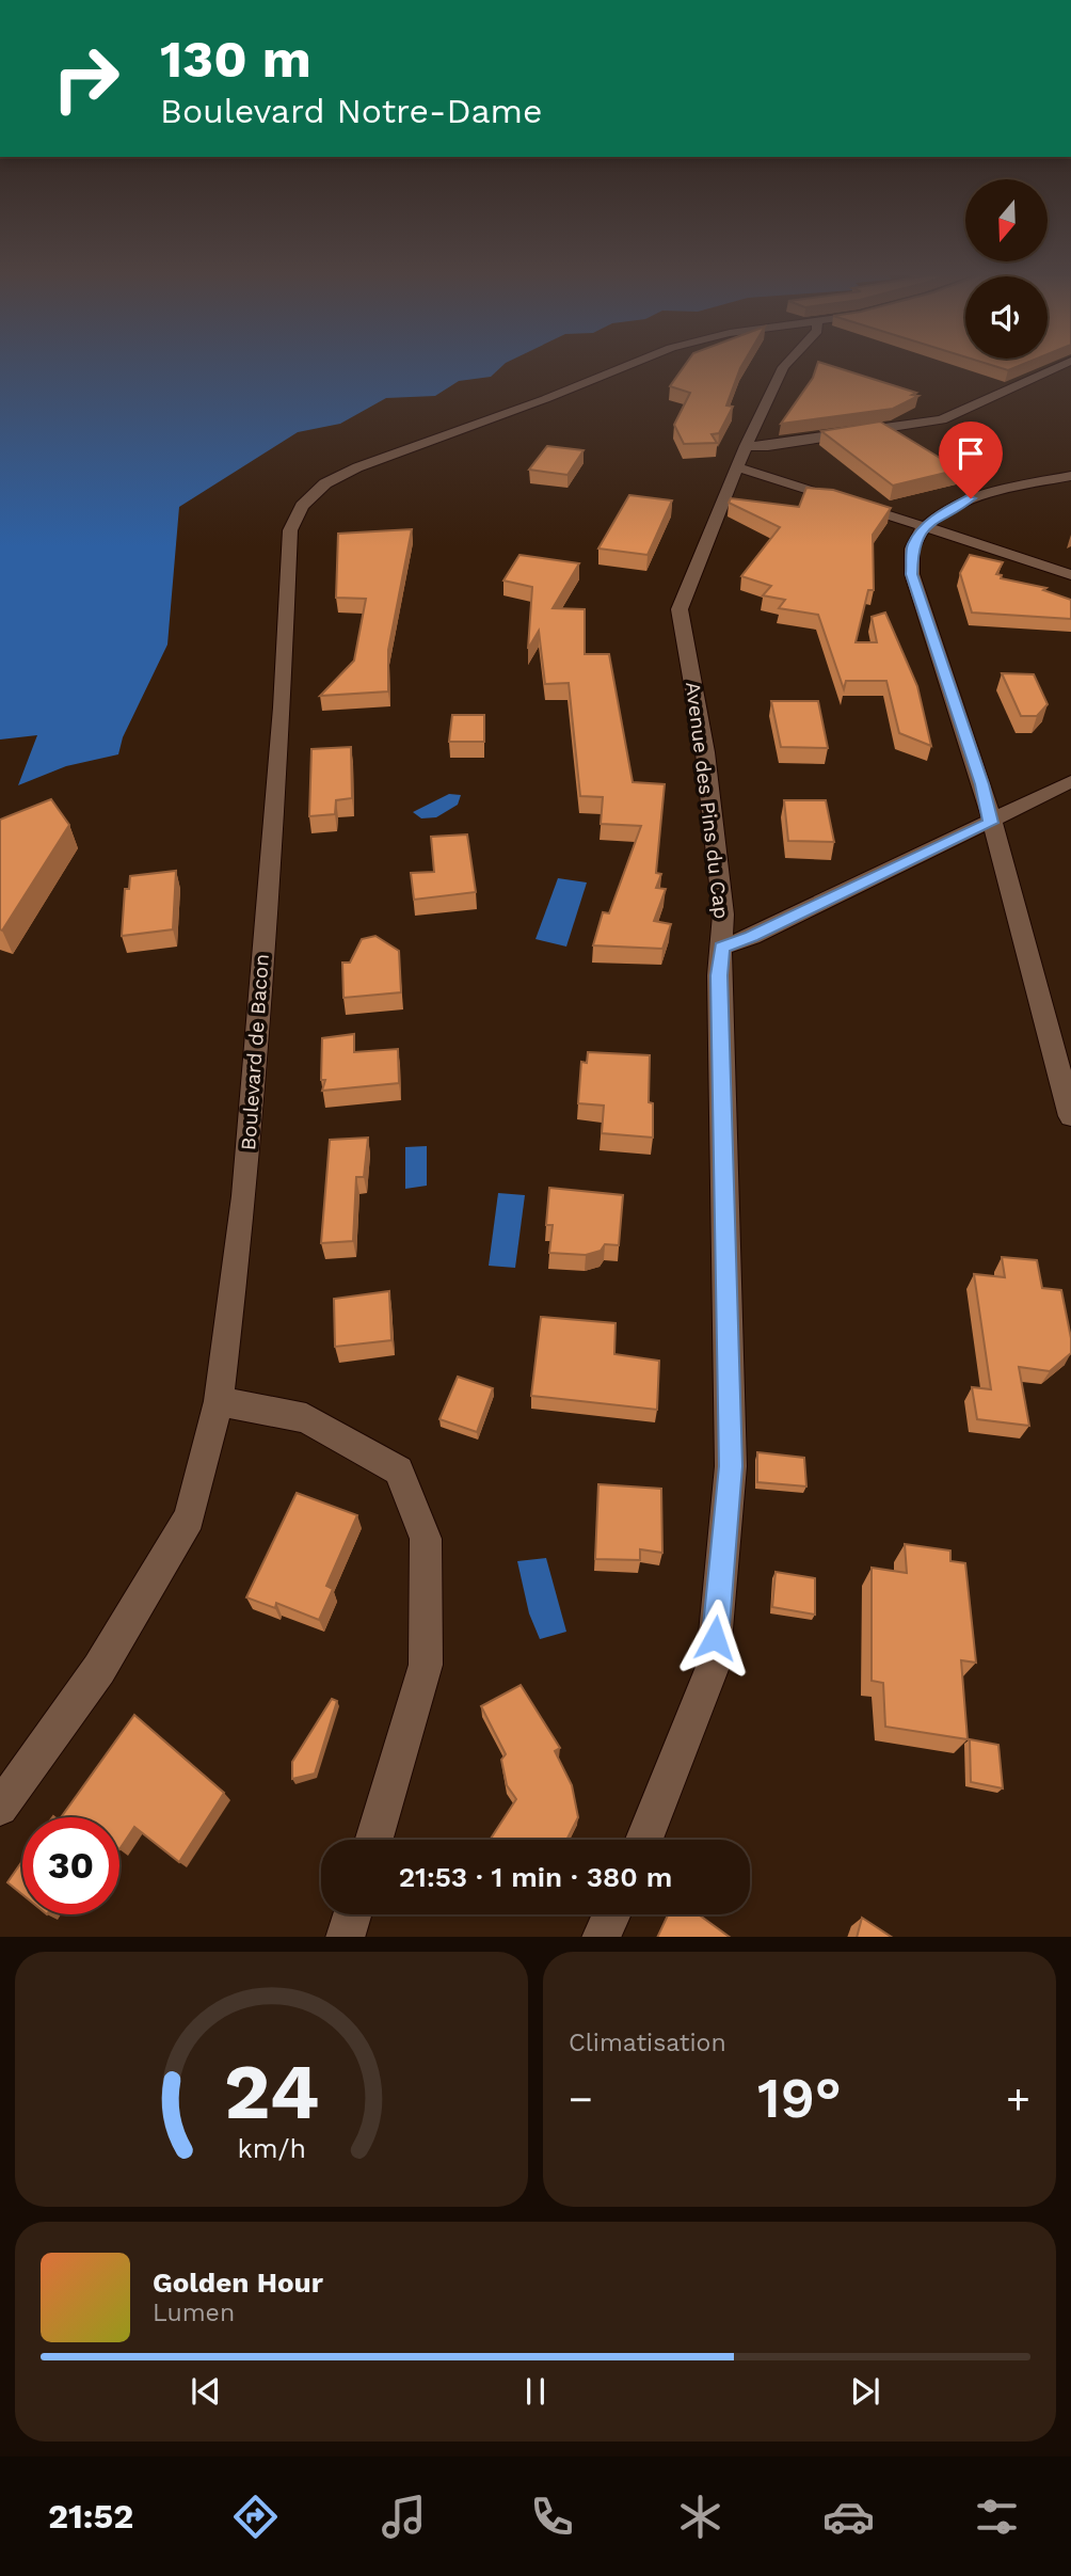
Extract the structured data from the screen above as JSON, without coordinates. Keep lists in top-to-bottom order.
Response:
{
  "streets": {
    "street": ["Avenue des Pins du Cap", "Boulevard de Bacon"]
  },
  "north": "bottom",
  "page": {
    "turn": ["130 m", "Boulevard Notre-Dame"],
    "limit": "30",
    "trip": "21:53 · 1 min · 380 m",
    "tile": "Climatisation",
    "heat": ["−", "19°", "+"],
    "song": ["Golden Hour", "Lumen"],
    "tabs": "21:52",
    "gauge": ["24", "km/h"]
  }
}
